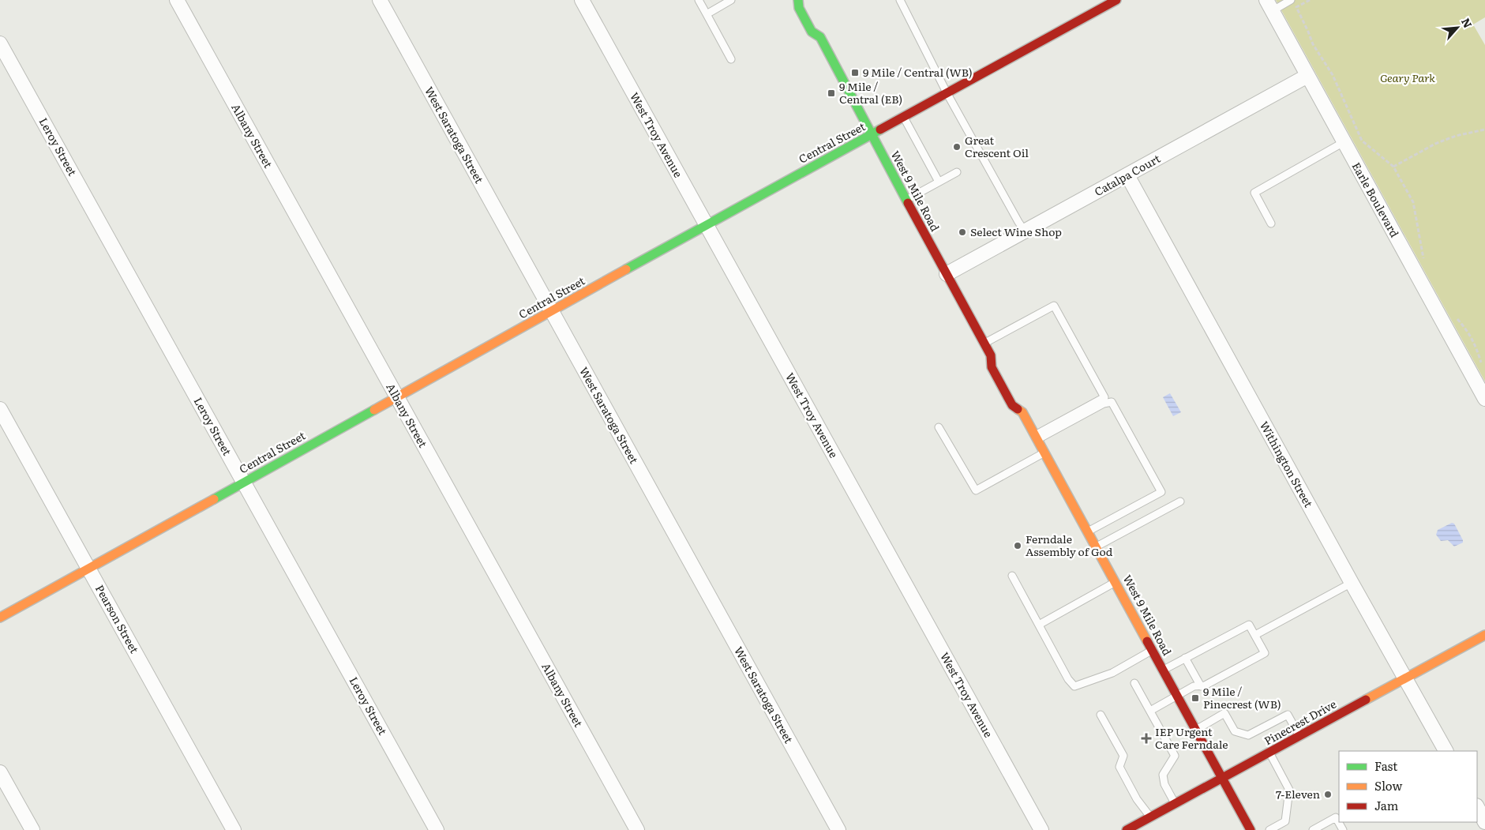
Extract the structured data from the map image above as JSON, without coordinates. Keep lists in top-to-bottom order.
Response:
{
  "streets": {
    "street": [
      "West Saratoga Street",
      "West Troy Avenue",
      "Albany Street",
      "Central Street",
      "Leroy Street",
      "Catalpa Court",
      "West 9 Mile Road",
      "Earle Boulevard",
      "Withington Street",
      "Pearson Street",
      "Pinecrest Drive"
    ]
  },
  "crossings": [
    ["West Saratoga Street", "Central Street"],
    ["West Troy Avenue", "Central Street"],
    ["Albany Street", "Central Street"],
    ["Central Street", "Leroy Street"],
    ["Central Street", "West 9 Mile Road"],
    ["Central Street", "Pearson Street"],
    ["Catalpa Court", "West 9 Mile Road"],
    ["Catalpa Court", "Earle Boulevard"],
    ["Catalpa Court", "Withington Street"],
    ["West 9 Mile Road", "Pinecrest Drive"],
    ["Withington Street", "Pinecrest Drive"]
  ],
  "parks": ["Geary Park"],
  "places": {
    "transit": ["9 Mile / Central (WB)", "9 Mile / Central (EB)", "9 Mile / Pinecrest (WB)"],
    "other": [
      "Great Crescent Oil",
      "Select Wine Shop",
      "Ferndale Assembly of God",
      "7-Eleven"
    ],
    "health": ["IEP Urgent Care Ferndale"]
  },
  "legend": ["Fast", "Slow", "Jam"],
  "north": "top right"
}
